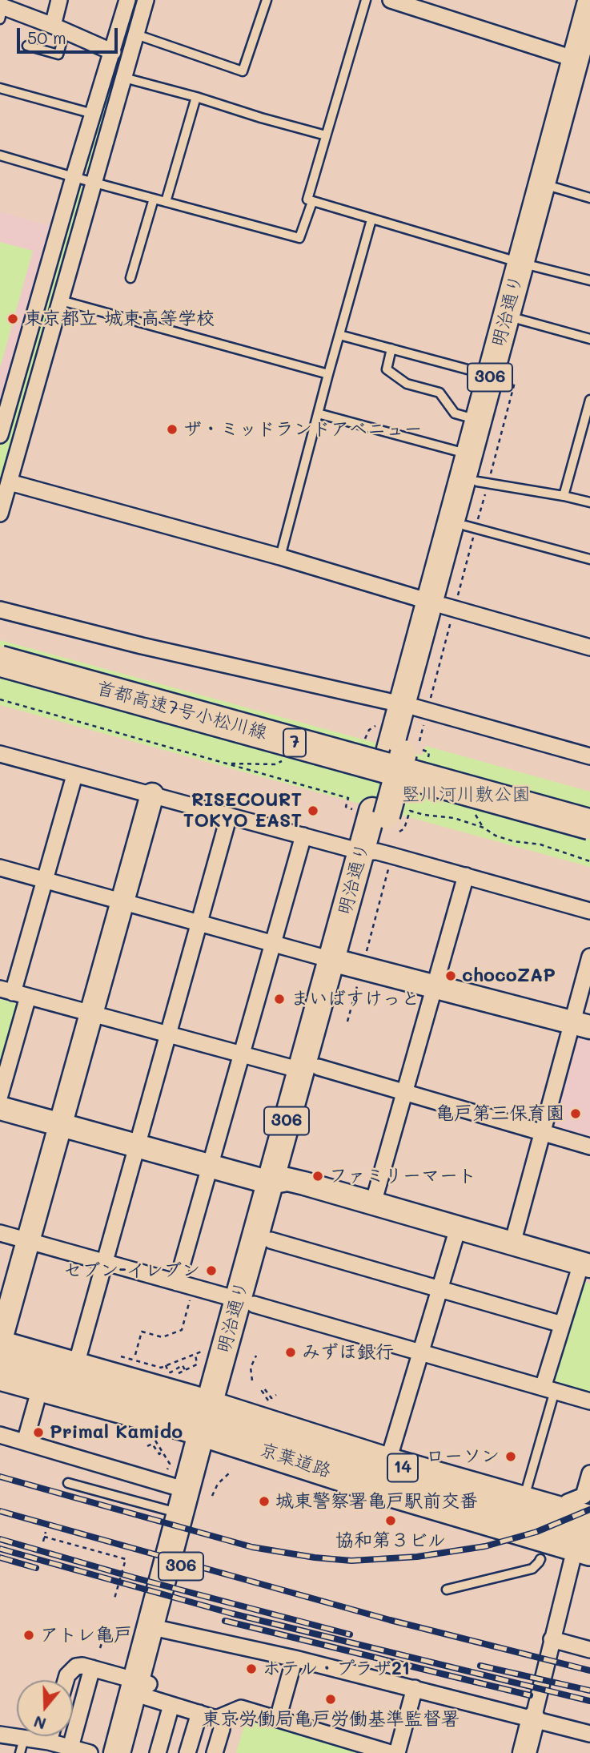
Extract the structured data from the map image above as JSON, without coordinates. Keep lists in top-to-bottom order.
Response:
{
  "streets": {
    "highway": [
      "首都高速7号小松川線",
      "7",
      "京葉道路",
      "14"
    ],
    "main road": ["明治通り", "306"]
  },
  "crossings": [
    ["明治通り", "京葉道路"]
  ],
  "parks": ["竪川河川敷公園"],
  "places": [
    "東京都立 城東高等学校",
    "ザ・ミッドランドアベニュー",
    "RISECOURT TOKYO EAST",
    "chocoZAP",
    "まいばすけっと",
    "亀戸第三保育園",
    "ファミリーマート",
    "セブン-イレブン",
    "みずほ銀行",
    "Primal Kamido",
    "ローソン",
    "城東警察署亀戸駅前交番",
    "協和第３ビル",
    "アトレ亀戸",
    "ホテル・プラザ21",
    "東京労働局亀戸労働基準監督署"
  ],
  "scale_bar": "50 m",
  "north": "bottom"
}
